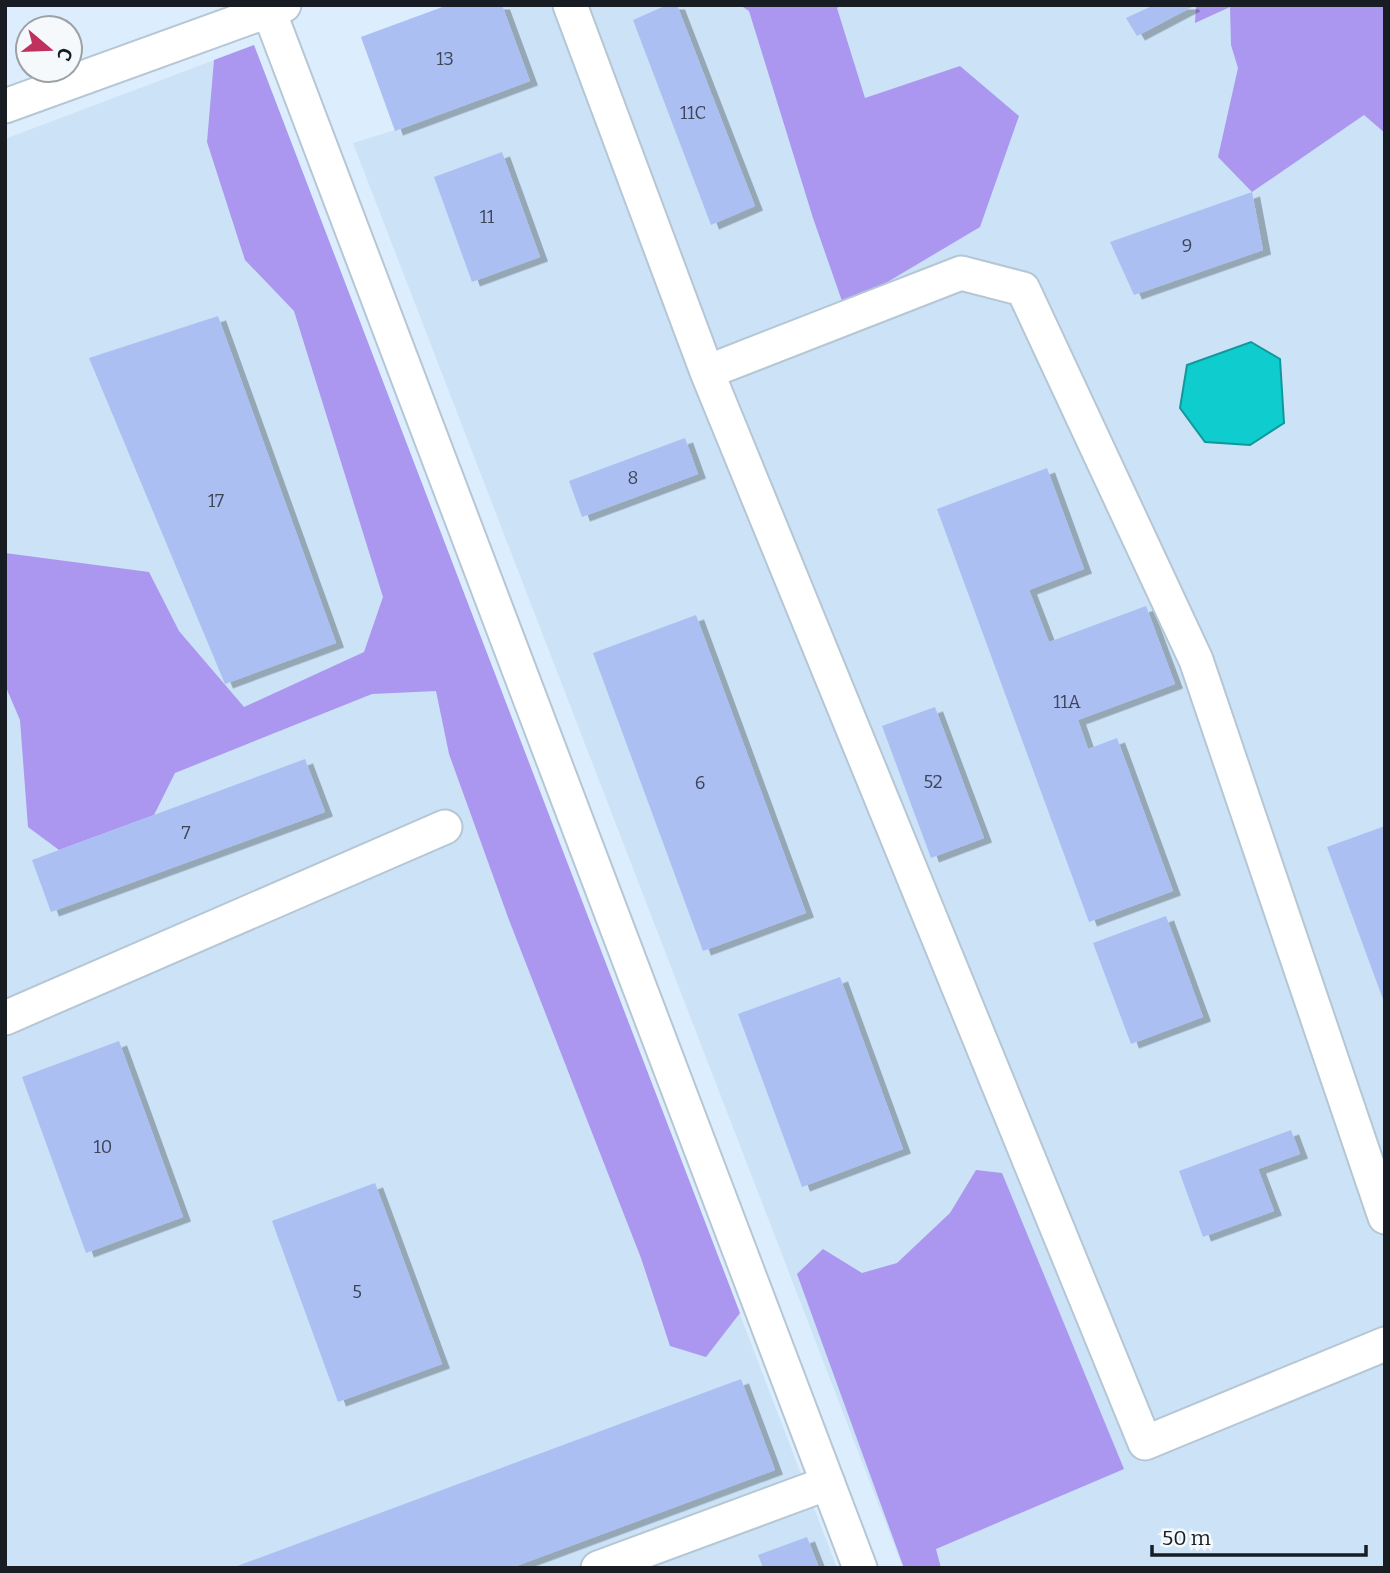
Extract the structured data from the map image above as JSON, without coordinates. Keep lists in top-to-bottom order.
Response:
{
  "house_numbers": [
    "13",
    "11С",
    "11",
    "9",
    "8",
    "17",
    "11А",
    "52",
    "6",
    "7",
    "10",
    "5"
  ],
  "scale_bar": "50 m",
  "north": "right"
}
